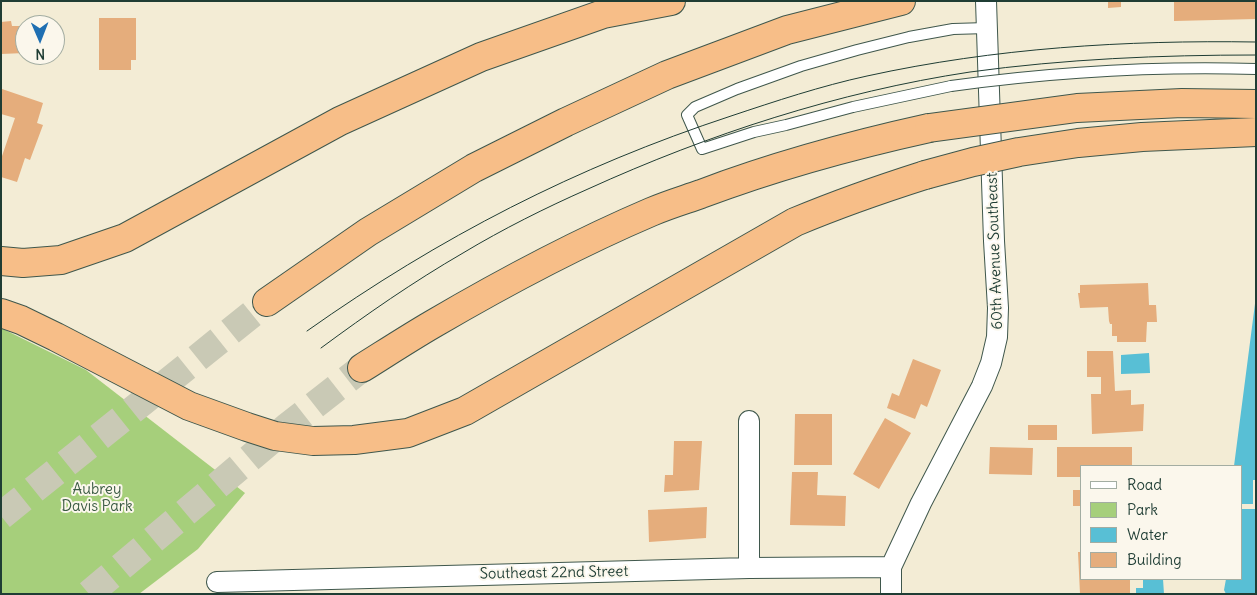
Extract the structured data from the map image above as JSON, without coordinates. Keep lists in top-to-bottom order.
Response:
{
  "streets": {
    "street": ["60th Avenue Southeast", "Southeast 22nd Street"]
  },
  "crossings": [
    ["60th Avenue Southeast", "Southeast 22nd Street"]
  ],
  "parks": ["Aubrey Davis Park"],
  "legend": [
    "Road",
    "Park",
    "Water",
    "Building"
  ],
  "north": "bottom"
}
